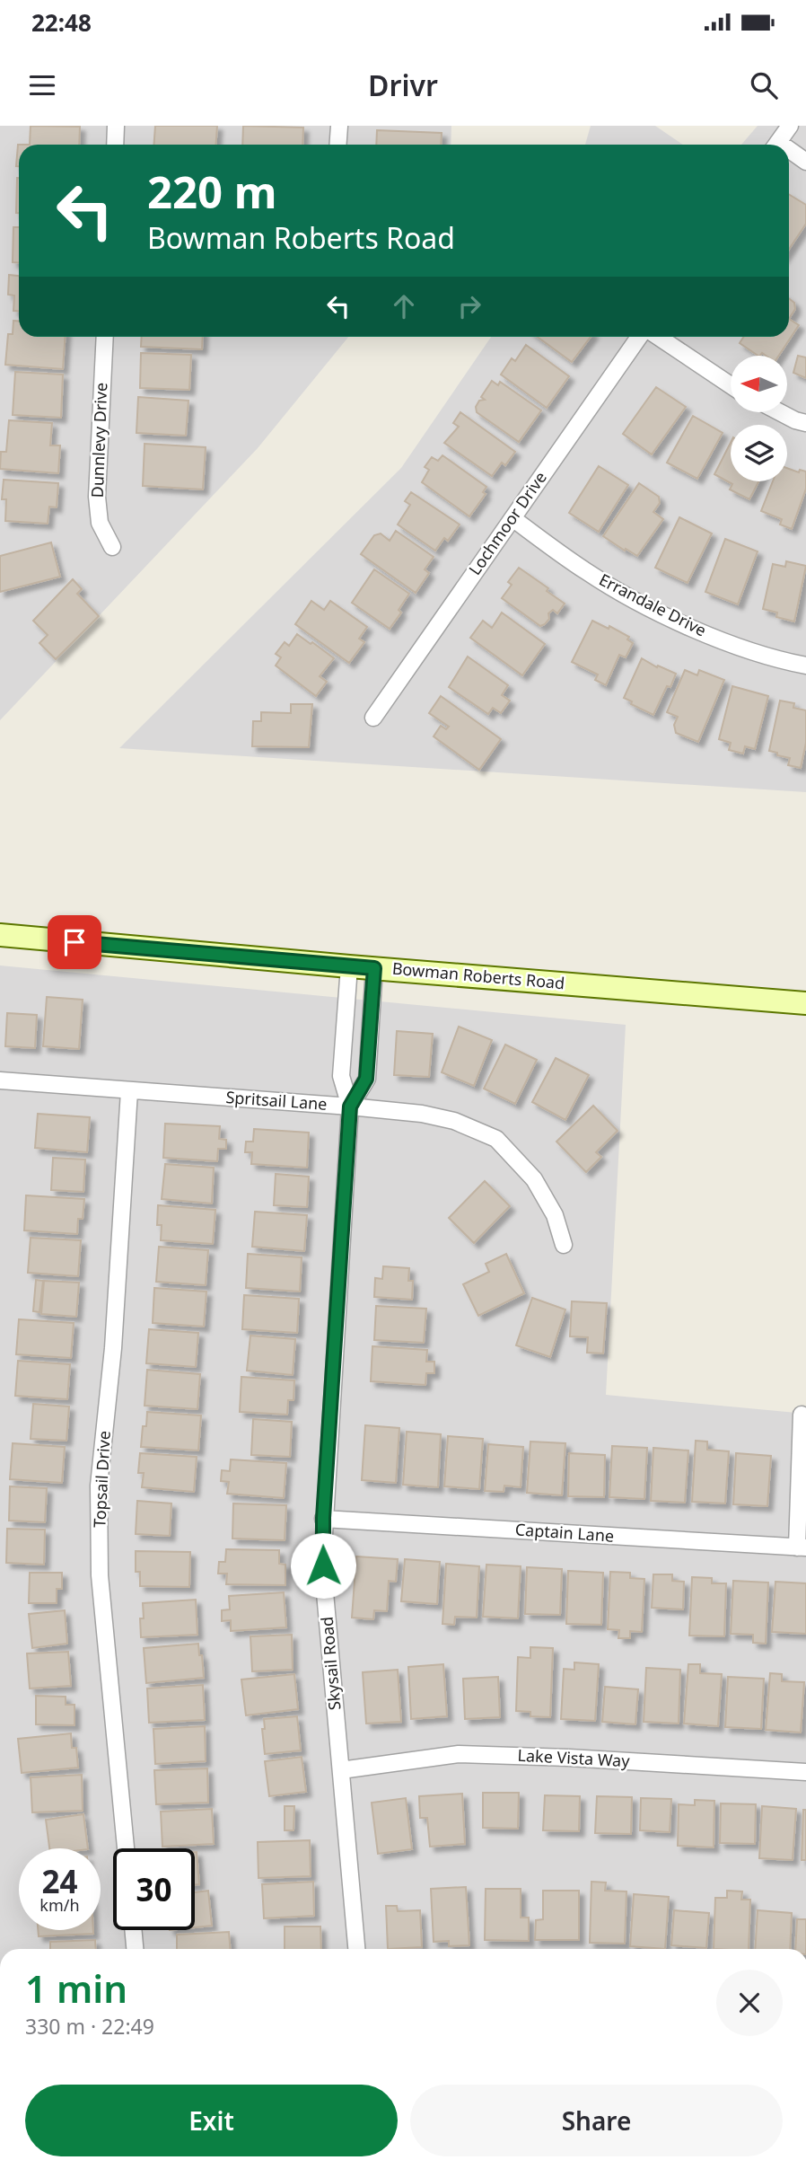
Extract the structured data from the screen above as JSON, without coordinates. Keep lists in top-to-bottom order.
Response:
{
  "streets": {
    "street": [
      "Dunnlevy Drive",
      "Lochmoor Drive",
      "Errandale Drive",
      "Bowman Roberts Road",
      "Spritsail Lane",
      "Topsail Drive",
      "Captain Lane",
      "Skysail Road",
      "Lake Vista Way"
    ]
  },
  "crossings": [
    ["Lochmoor Drive", "Errandale Drive"],
    ["Bowman Roberts Road", "Skysail Road"],
    ["Spritsail Lane", "Topsail Drive"],
    ["Spritsail Lane", "Skysail Road"],
    ["Captain Lane", "Skysail Road"],
    ["Skysail Road", "Lake Vista Way"]
  ],
  "north": "left",
  "page": {
    "status": "22:48",
    "header": "Drivr",
    "turn": ["220 m", "Bowman Roberts Road"],
    "speed": "24 km/h",
    "limit": "30",
    "heading": ["1 min", "330 m · 22:49"],
    "buttons": ["Exit", "Share"]
  }
}
